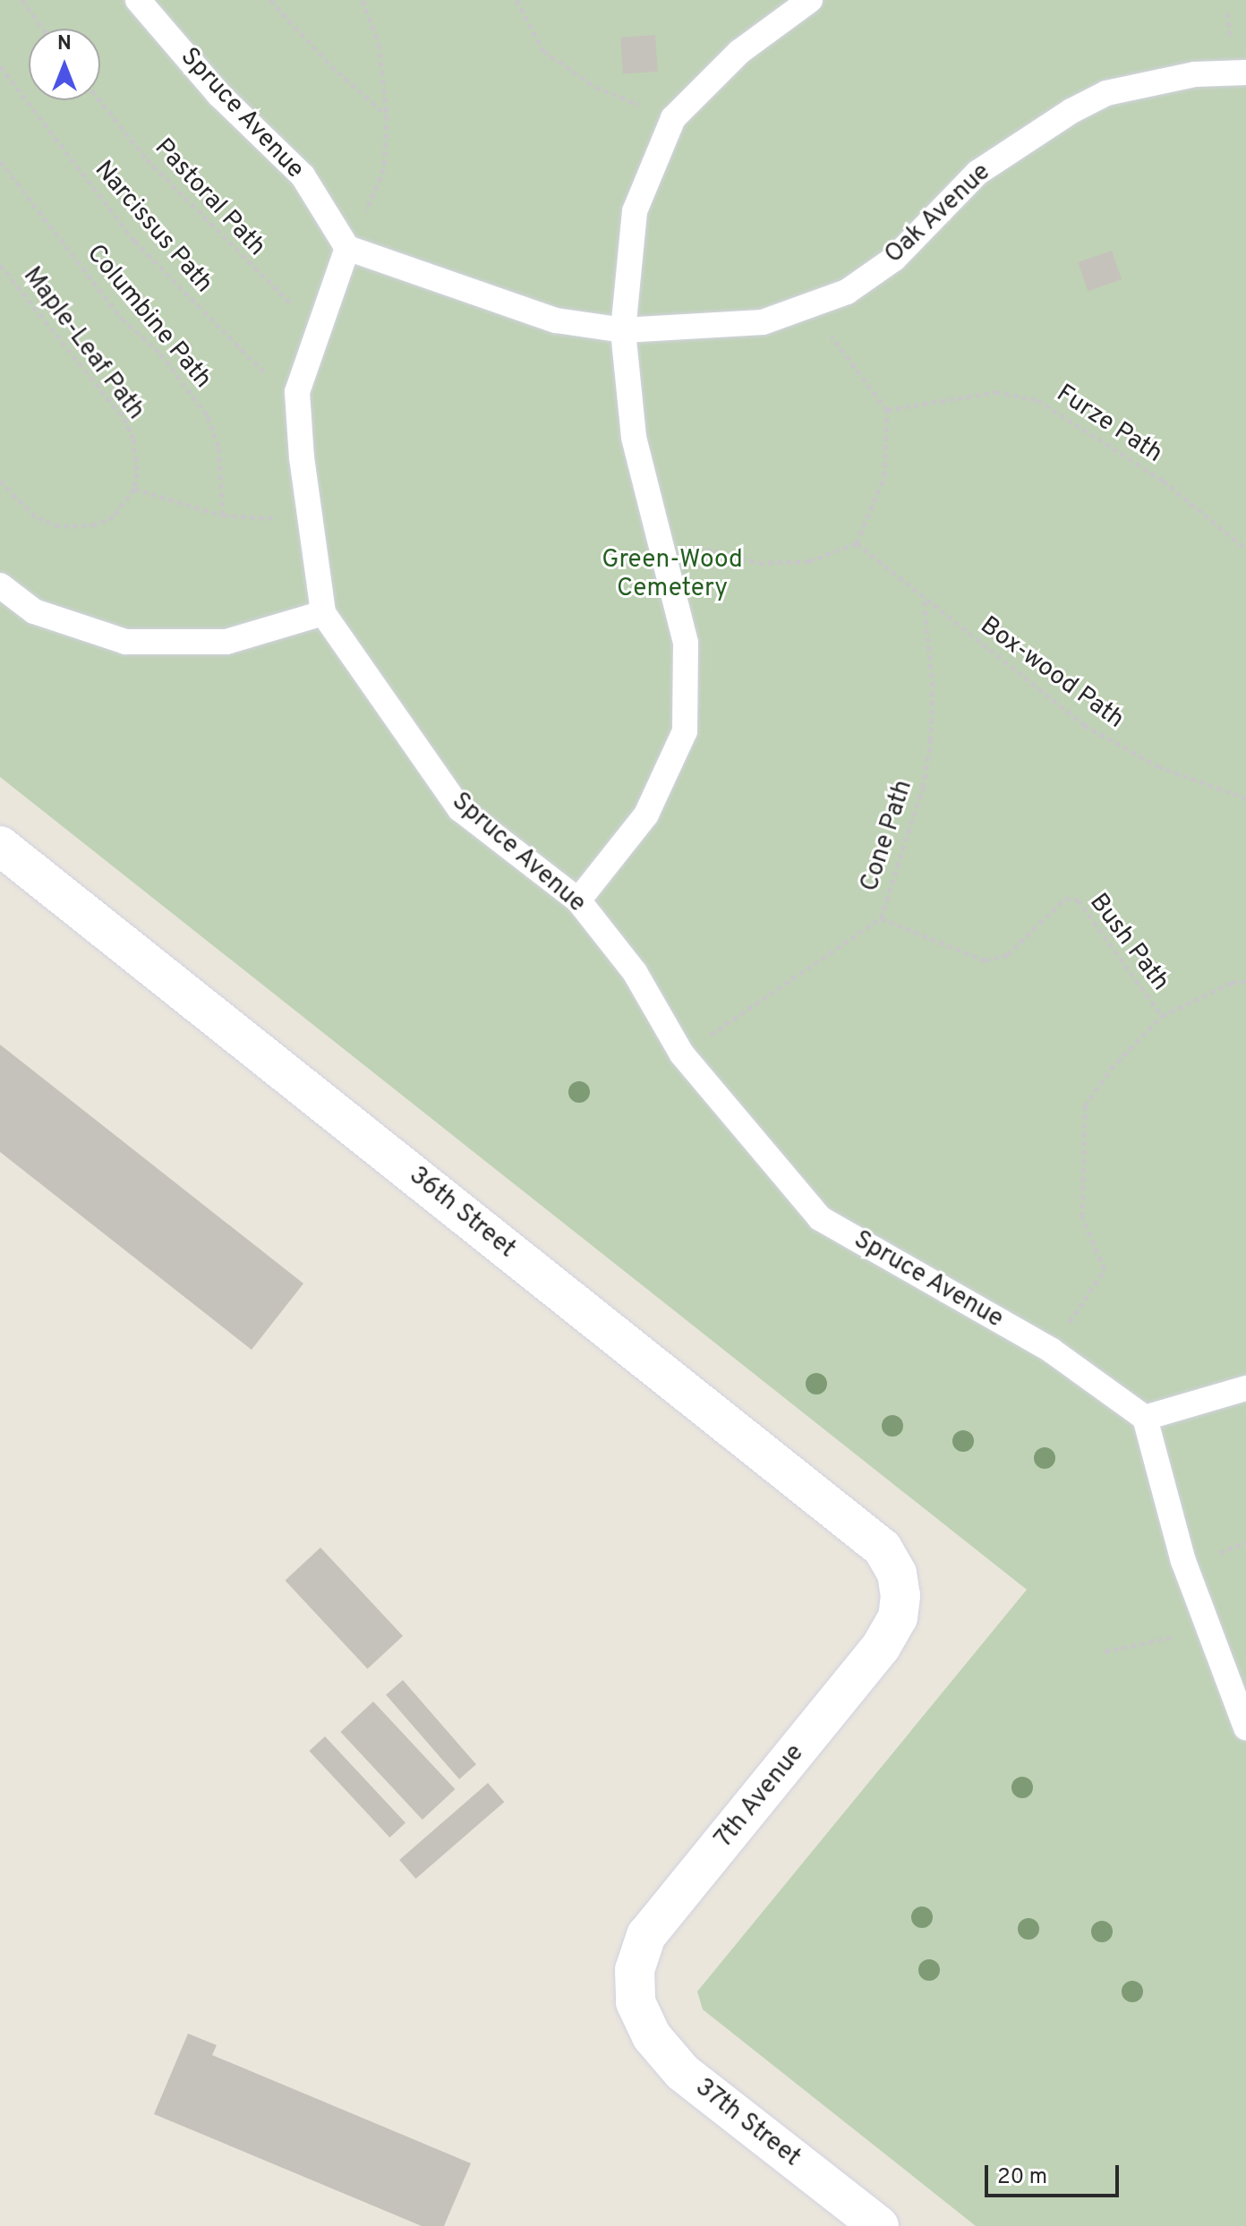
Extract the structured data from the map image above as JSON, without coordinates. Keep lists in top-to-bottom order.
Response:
{
  "streets": {
    "street": ["36th Street", "7th Avenue", "37th Street"],
    "lane": ["Spruce Avenue", "Oak Avenue"],
    "path": [
      "Pastoral Path",
      "Narcissus Path",
      "Columbine Path",
      "Maple-Leaf Path",
      "Furze Path",
      "Box-wood Path",
      "Cone Path",
      "Bush Path"
    ]
  },
  "crossings": [
    ["Spruce Avenue", "Pastoral Path"],
    ["Spruce Avenue", "Oak Avenue"],
    ["Spruce Avenue", "Narcissus Path"],
    ["Box-wood Path", "Cone Path"],
    ["Cone Path", "Bush Path"],
    ["36th Street", "7th Avenue"],
    ["7th Avenue", "37th Street"]
  ],
  "parks": ["Green-Wood Cemetery"],
  "scale_bar": "20 m",
  "north": "top"
}
